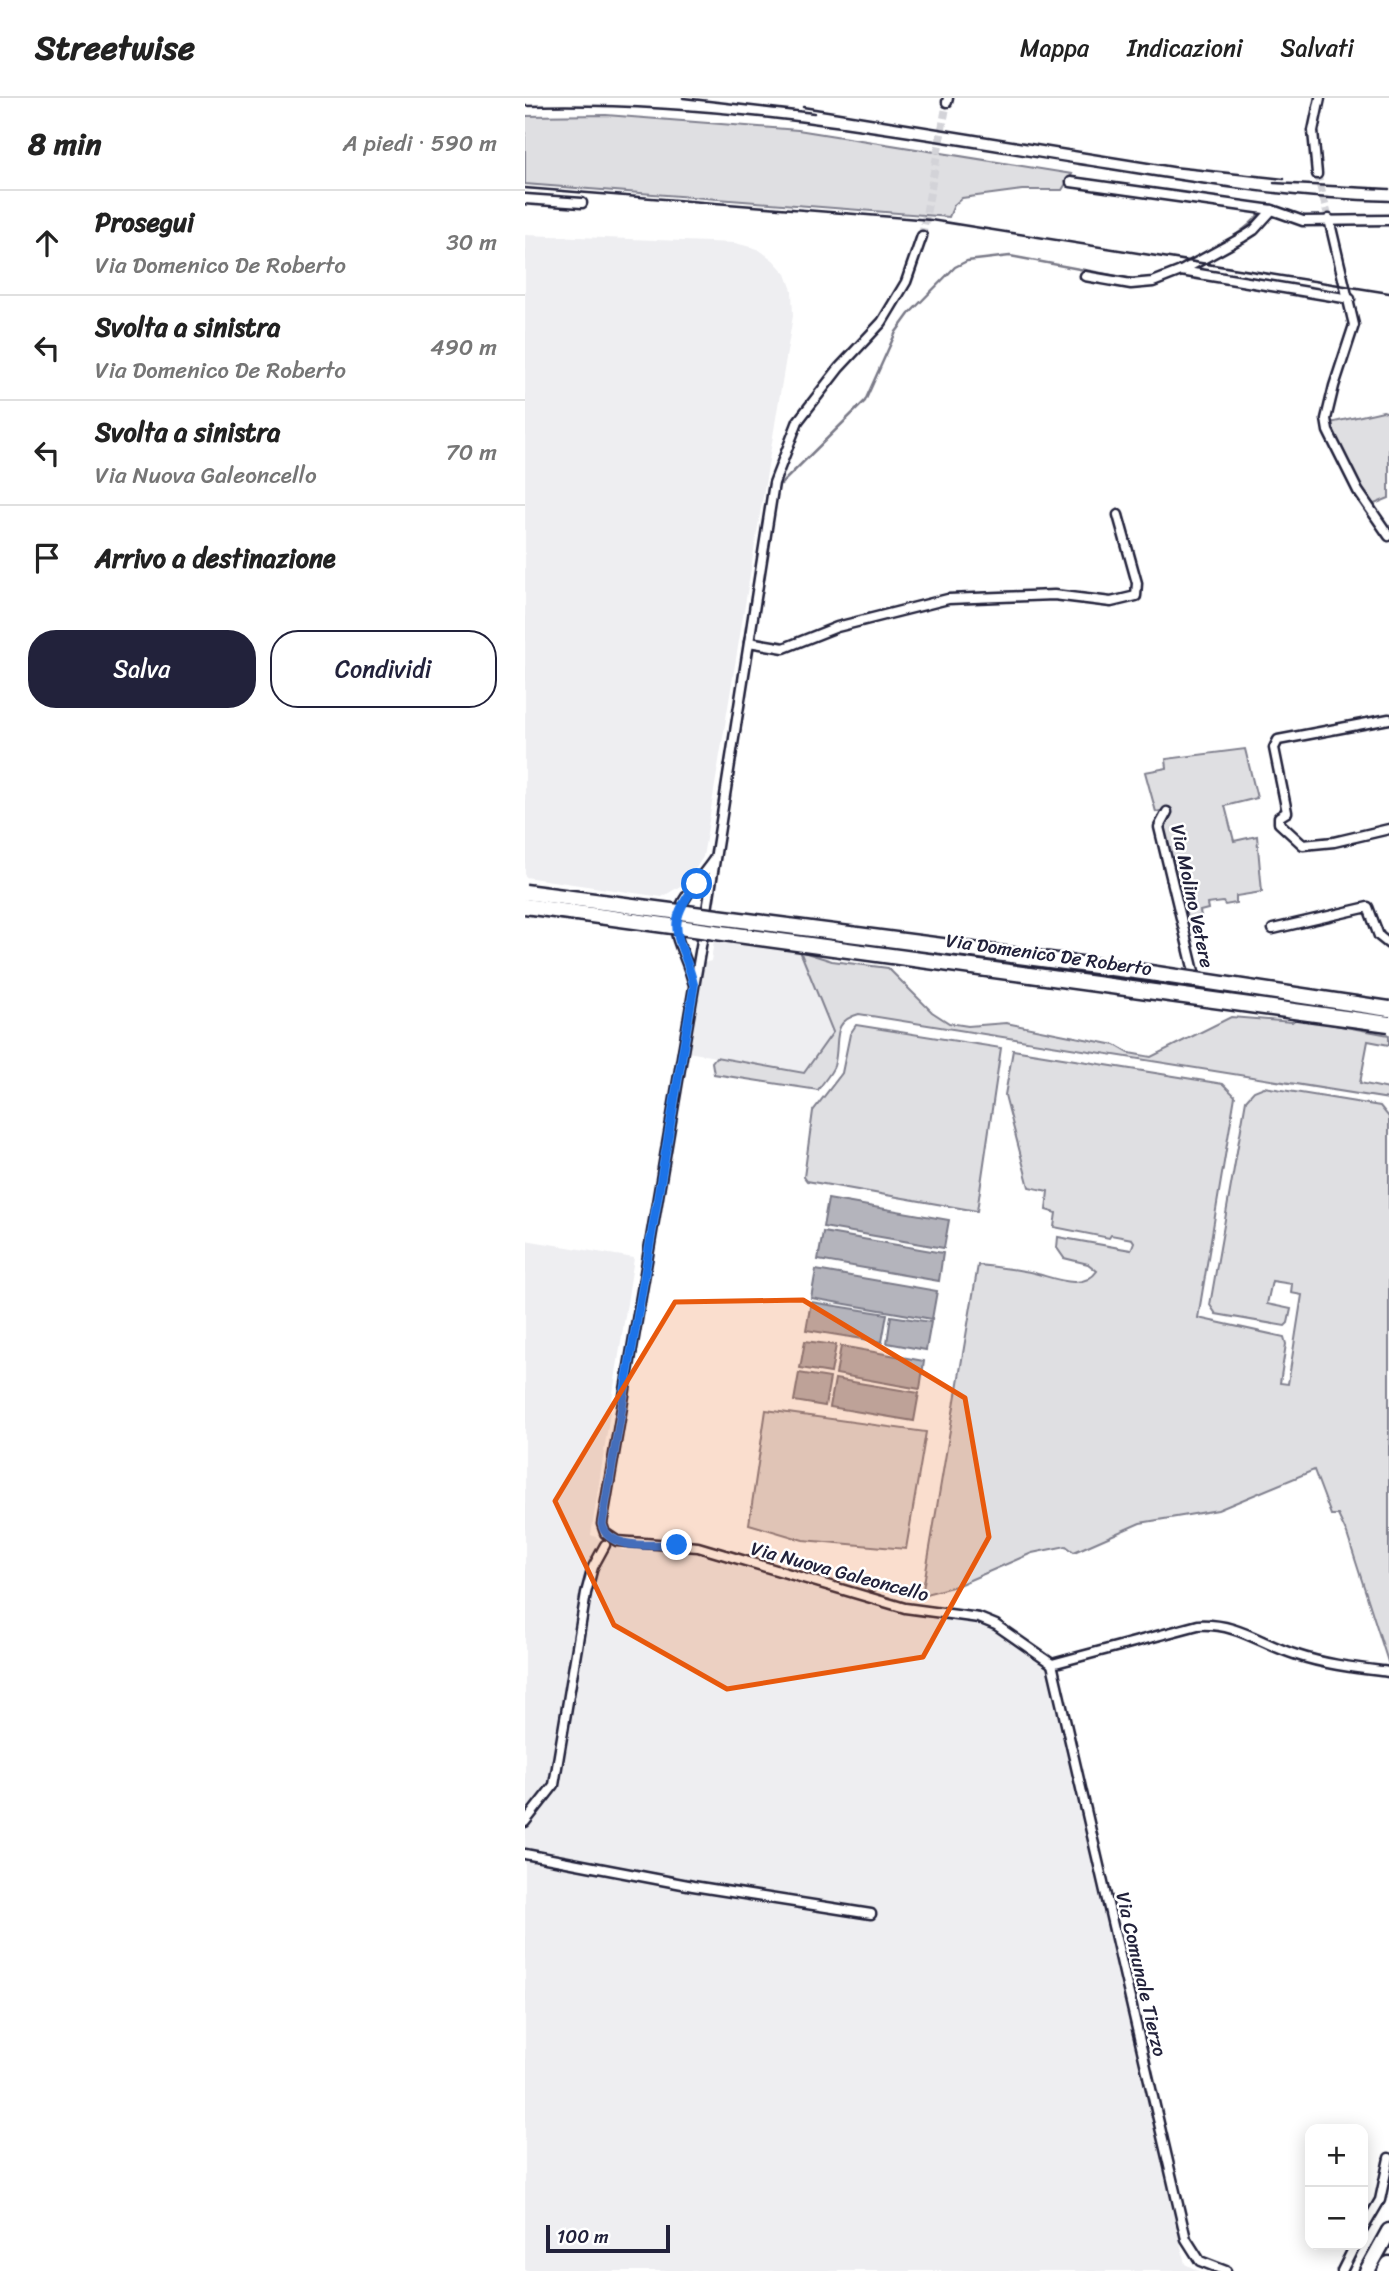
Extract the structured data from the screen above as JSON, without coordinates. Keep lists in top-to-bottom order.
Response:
{
  "streets": {
    "street": [
      "Via Molino Vetere",
      "Via Domenico De Roberto",
      "Via Nuova Galeoncello",
      "Via Comunale Tierzo"
    ]
  },
  "crossings": [
    ["Via Molino Vetere", "Via Domenico De Roberto"],
    ["Via Nuova Galeoncello", "Via Comunale Tierzo"]
  ],
  "scale_bar": "100 m",
  "page": {
    "header": "Streetwise",
    "nav": ["Mappa", "Indicazioni", "Salvati"],
    "heading": ["8 min", "A piedi · 590 m"],
    "list": [
      ["Prosegui", "Via Domenico De Roberto", "30 m"],
      ["Svolta a sinistra", "Via Domenico De Roberto", "490 m"],
      ["Svolta a sinistra", "Via Nuova Galeoncello", "70 m"],
      "Arrivo a destinazione"
    ],
    "buttons": ["Salva", "Condividi"],
    "map_buttons": ["+", "−"],
    "scale": "100 m"
  }
}
